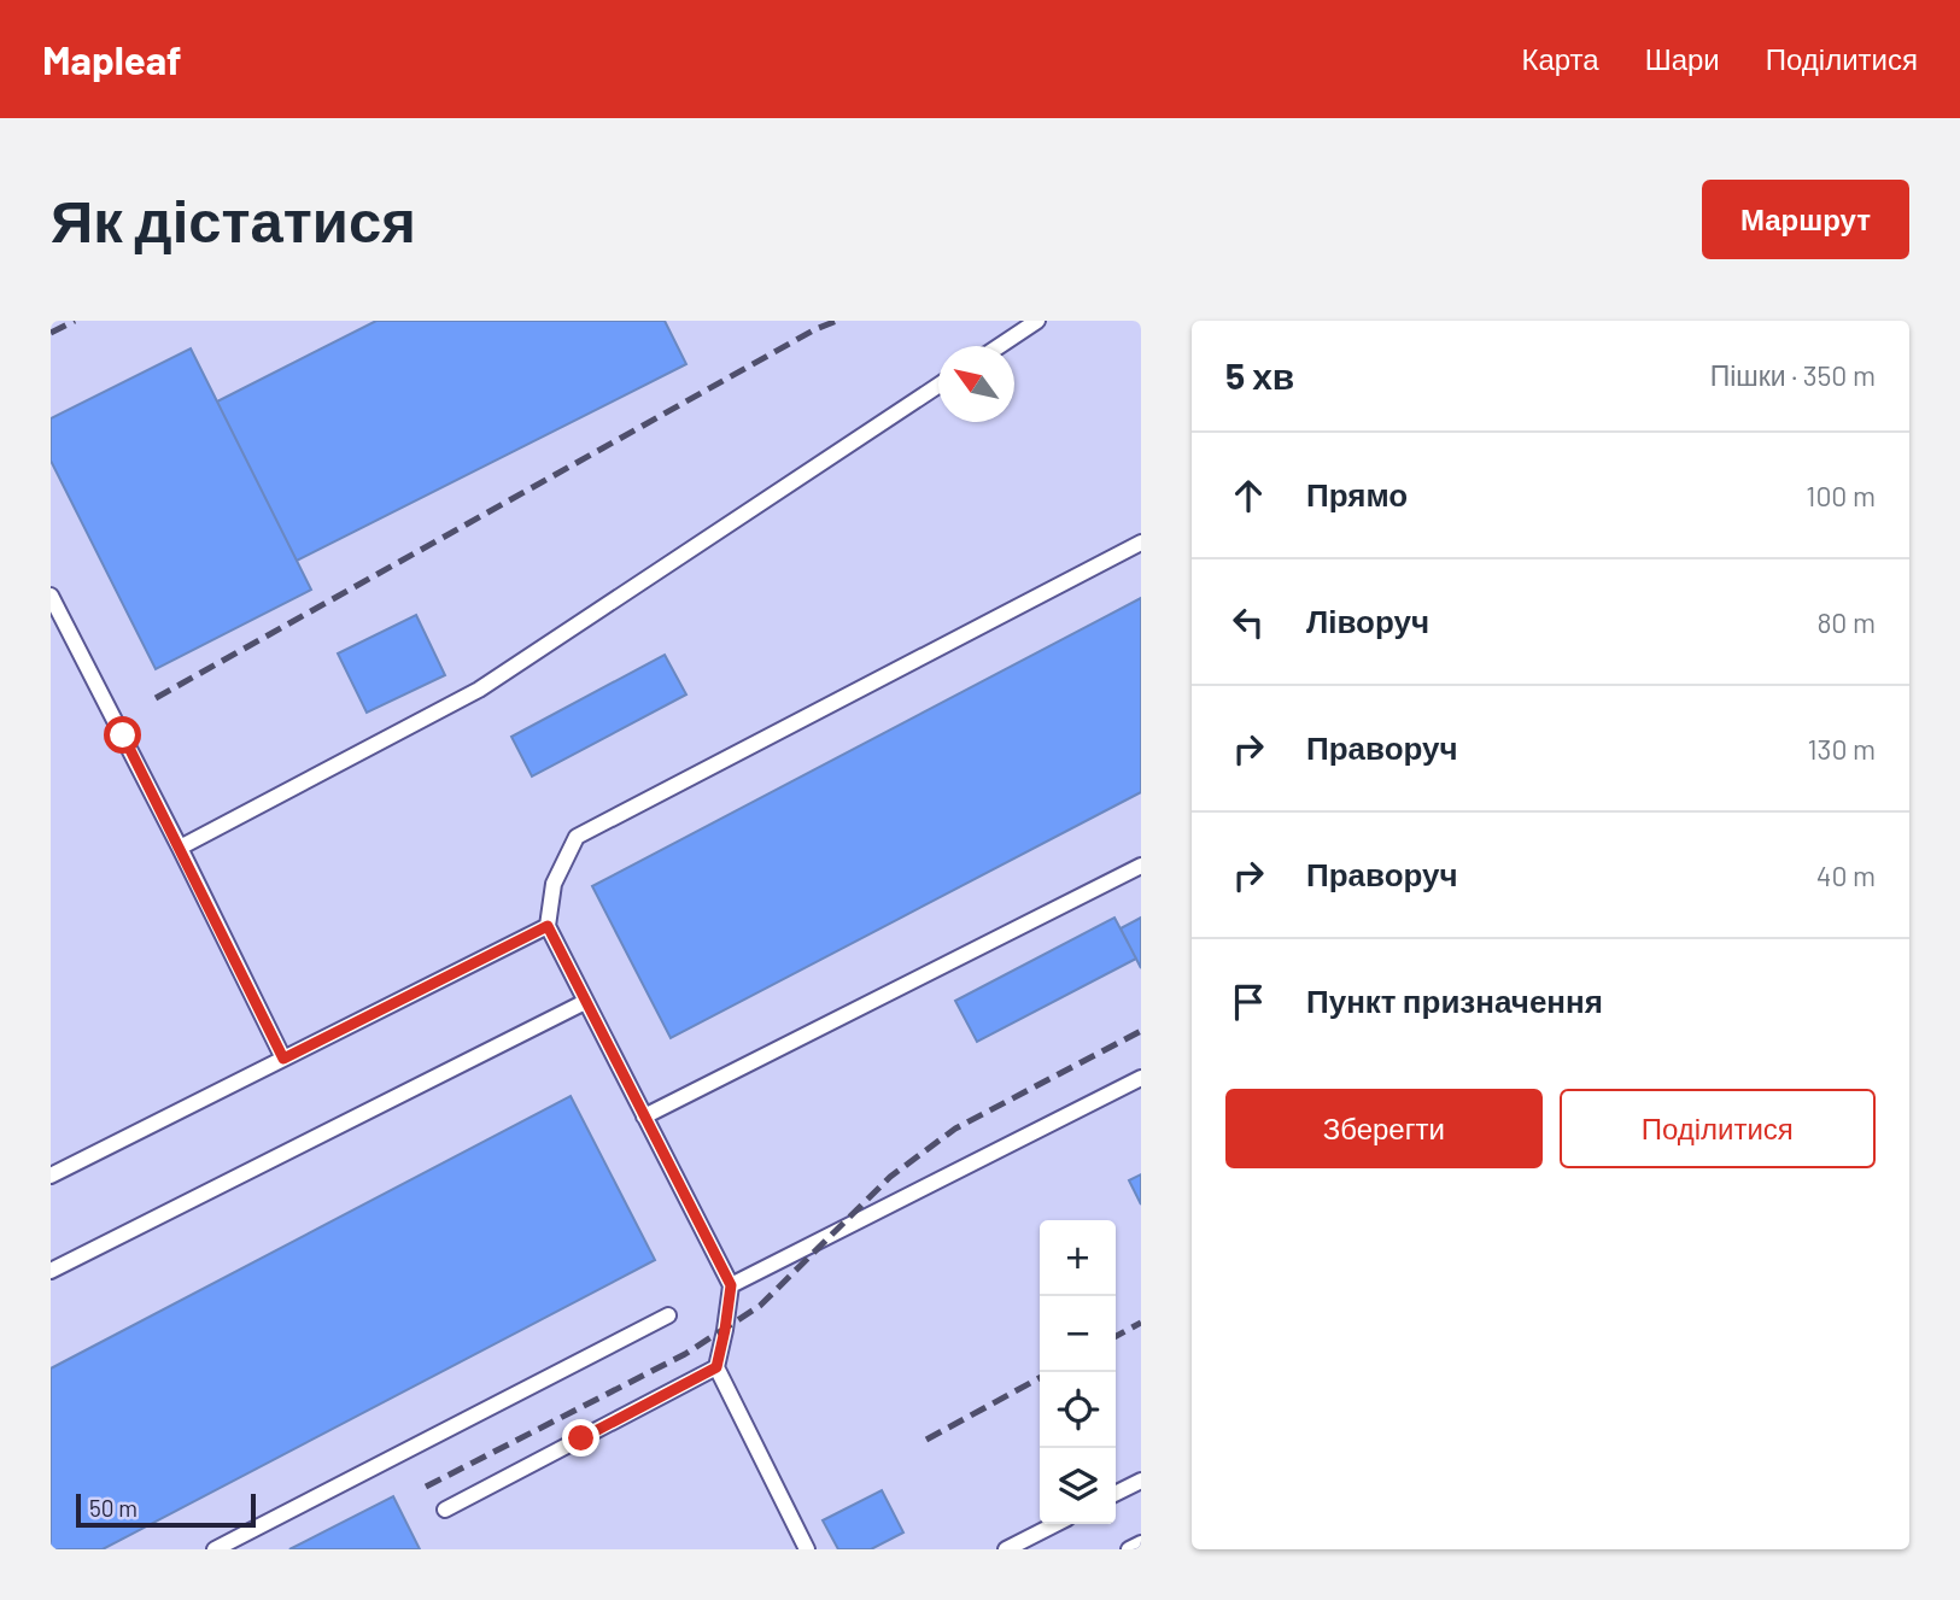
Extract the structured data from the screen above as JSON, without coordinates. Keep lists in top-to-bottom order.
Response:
{
  "scale_bar": "50 m",
  "north": "top left",
  "page": {
    "header": "Mapleaf",
    "nav": ["Карта", "Шари", "Поділитися"],
    "buttons": [
      "Маршрут",
      ["Зберегти", "Поділитися"]
    ],
    "title": "Як дістатися",
    "heading": ["5 хв", "Пішки · 350 m"],
    "list": [
      ["Прямо", "100 m"],
      ["Ліворуч", "80 m"],
      ["Праворуч", "130 m"],
      ["Праворуч", "40 m"],
      "Пункт призначення"
    ],
    "map_buttons": ["+", "−"],
    "scale": "50 m"
  }
}
